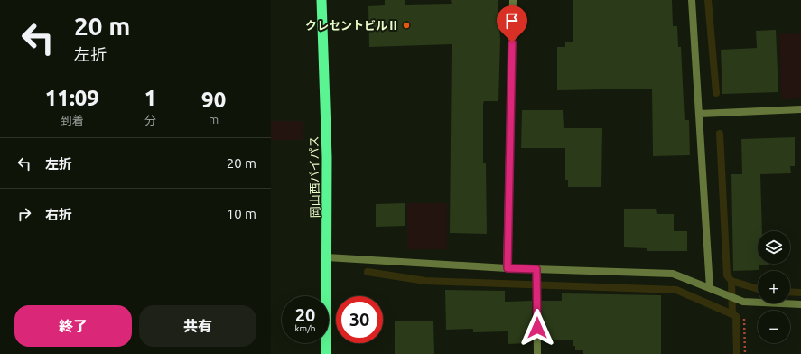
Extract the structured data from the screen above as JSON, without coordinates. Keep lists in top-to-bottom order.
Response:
{
  "streets": {
    "highway": ["岡山西バイパス"]
  },
  "places": ["クレセントビルⅡ"],
  "page": {
    "turn": ["20 m", "左折"],
    "eta": [
      "11:09",
      "到着",
      "1",
      "分",
      "90",
      "m"
    ],
    "list": [
      {
        "name": "左折",
        "value": "20 m"
      },
      {
        "name": "右折",
        "value": "10 m"
      }
    ],
    "map_buttons": ["+", "−"],
    "speed": "20 km/h",
    "limit": "30",
    "buttons": ["終了", "共有"]
  }
}
